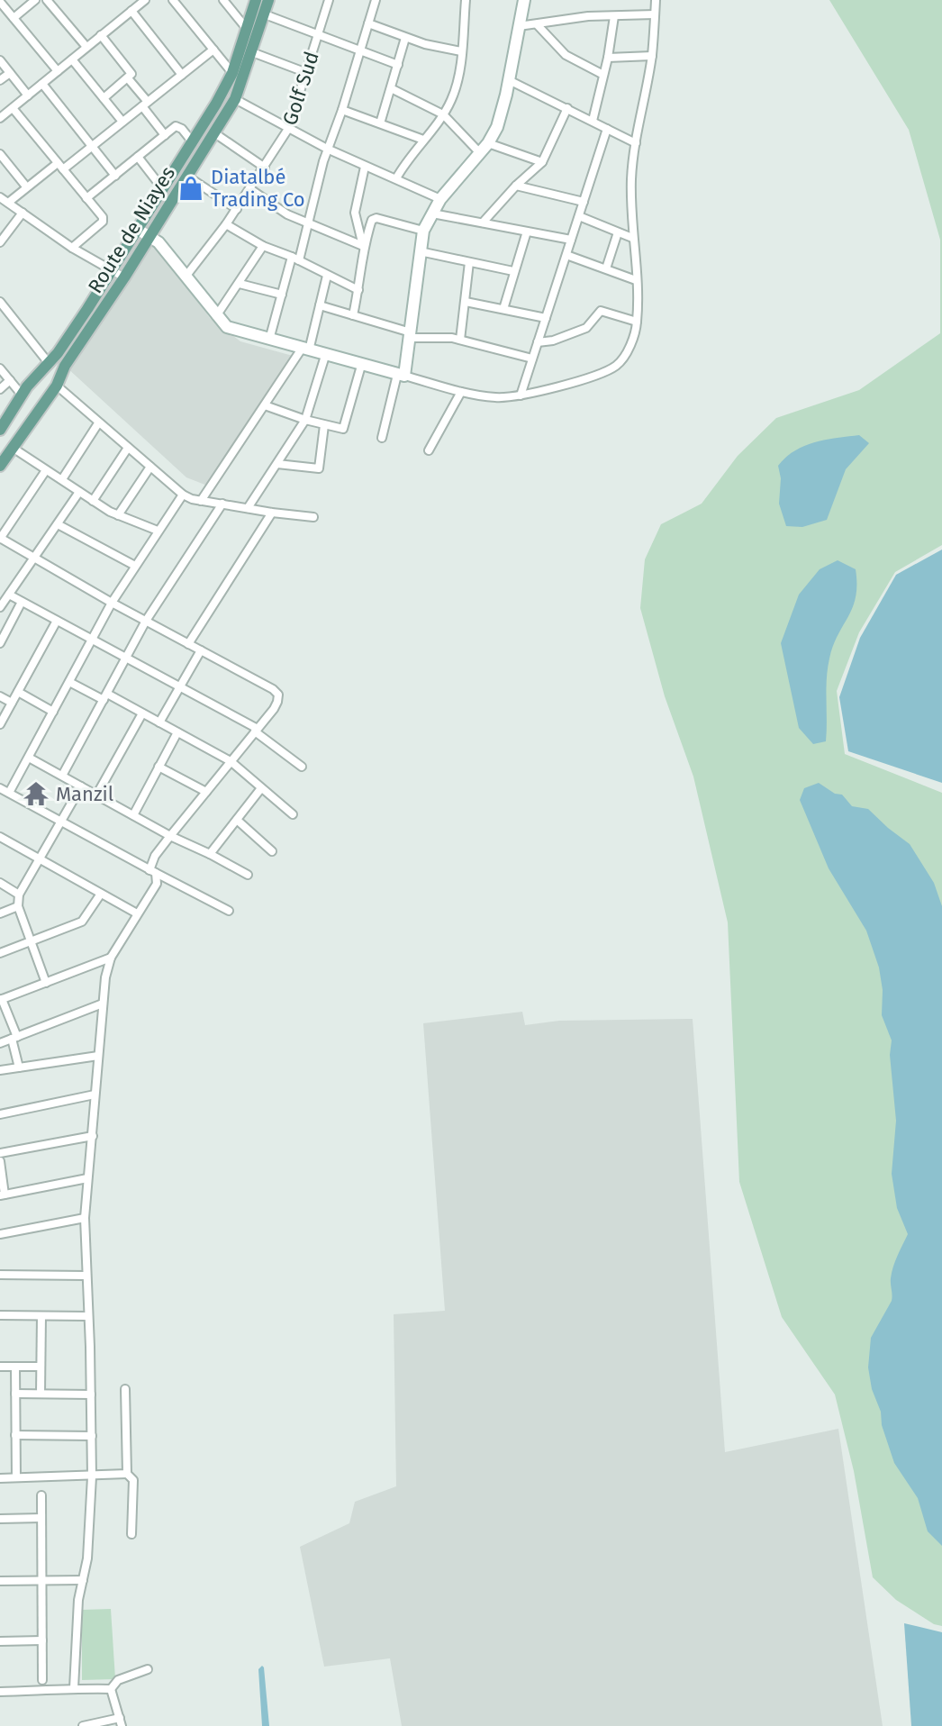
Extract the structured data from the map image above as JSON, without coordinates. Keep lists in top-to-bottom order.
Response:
{
  "streets": {
    "main road": ["Route de Niayes"],
    "street": ["Golf Sud"]
  },
  "places": {
    "shop": ["Diatalbé Trading Co"],
    "temple": ["Manzil"]
  }
}
